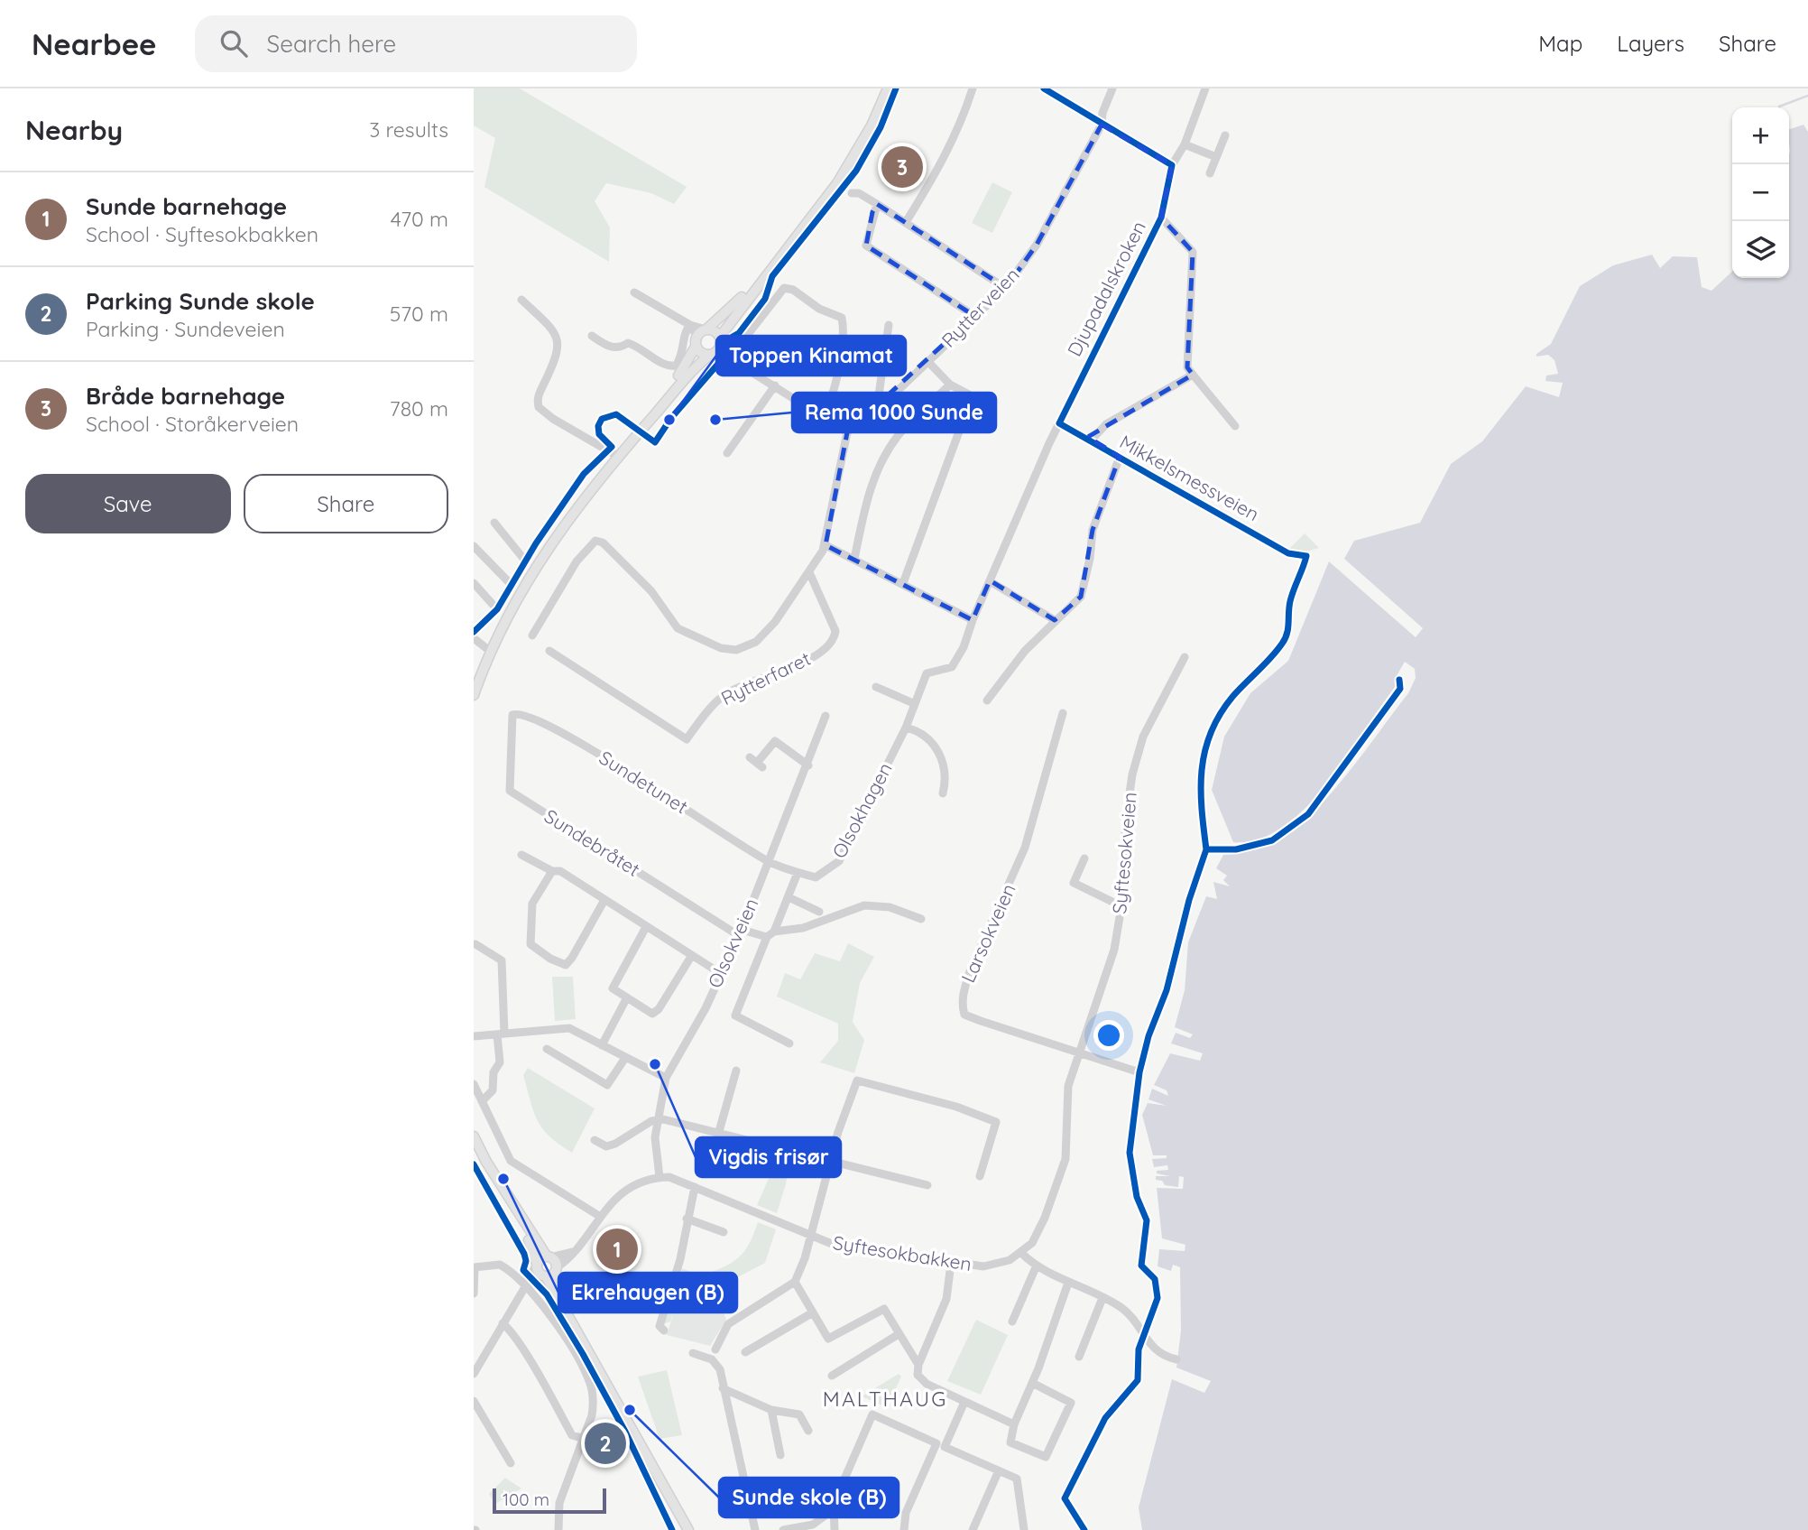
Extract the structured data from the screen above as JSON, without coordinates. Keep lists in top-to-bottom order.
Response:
{
  "streets": {
    "street": [
      "Djupadalskroken",
      "Rytterveien",
      "Mikkelsmessveien",
      "Rytterfaret",
      "Sundetunet",
      "Olsokhagen",
      "Sundebråtet",
      "Syftesokveien",
      "Larsokveien",
      "Olsokveien",
      "Syftesokbakken"
    ]
  },
  "crossings": [
    ["Djupadalskroken", "Mikkelsmessveien"],
    ["Djupadalskroken", "Olsokhagen"],
    ["Sundetunet", "Olsokhagen"],
    ["Sundetunet", "Sundebråtet"],
    ["Sundetunet", "Olsokveien"],
    ["Olsokhagen", "Olsokveien"],
    ["Sundebråtet", "Olsokveien"],
    ["Syftesokveien", "Larsokveien"],
    ["Syftesokveien", "Syftesokbakken"],
    ["Larsokveien", "Syftesokbakken"],
    ["Olsokveien", "Syftesokbakken"]
  ],
  "districts": ["MALTHAUG"],
  "places": [
    "Toppen Kinamat",
    "Rema 1000 Sunde",
    "Vigdis frisør",
    "Ekrehaugen (B)",
    "Sunde skole (B)"
  ],
  "scale_bar": "100 m",
  "page": {
    "header": "Nearbee",
    "search": "Search here",
    "nav": ["Map", "Layers", "Share"],
    "heading": ["Nearby", "3 results"],
    "map_buttons": ["+", "−"],
    "pins": ["3", "1", "2"],
    "list": [
      {
        "mark": "1",
        "name": "Sunde barnehage",
        "note": "School · Syftesokbakken",
        "value": "470 m"
      },
      {
        "mark": "2",
        "name": "Parking Sunde skole",
        "note": "Parking · Sundeveien",
        "value": "570 m"
      },
      {
        "mark": "3",
        "name": "Bråde barnehage",
        "note": "School · Storåkerveien",
        "value": "780 m"
      }
    ],
    "buttons": ["Save", "Share"],
    "scale": "100 m"
  }
}
